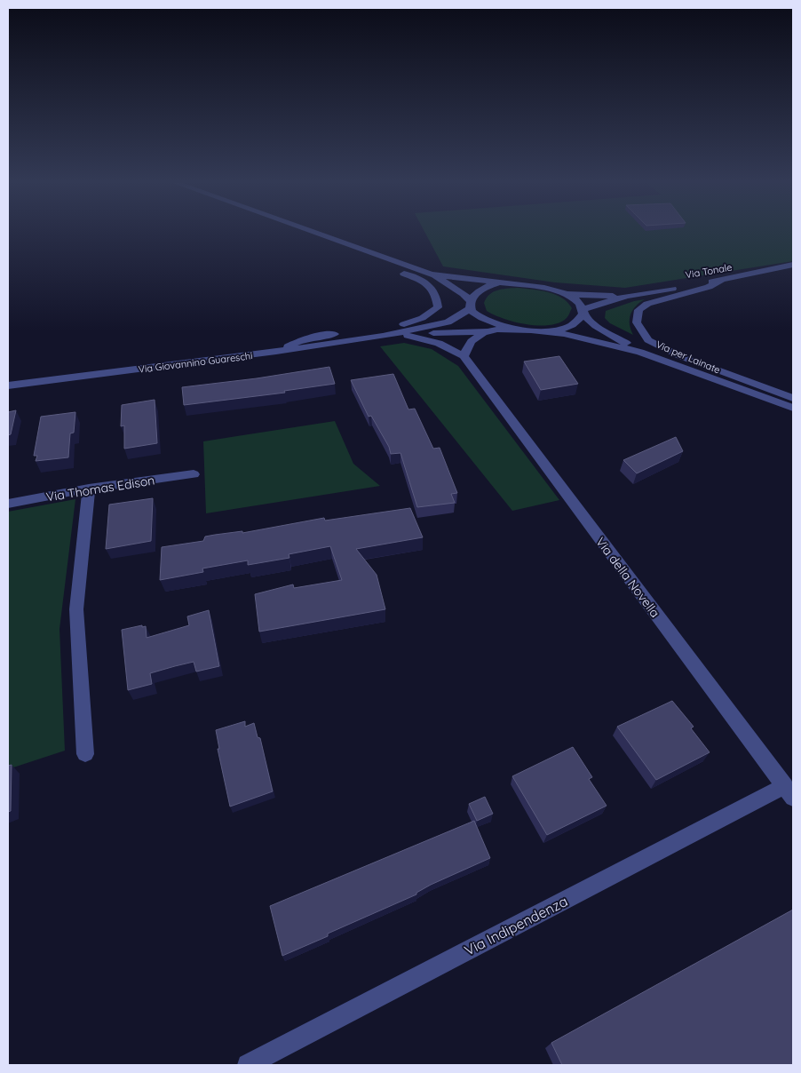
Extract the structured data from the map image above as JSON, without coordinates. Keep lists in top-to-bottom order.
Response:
{
  "streets": {
    "street": [
      "Via Tonale",
      "Via per Lainate",
      "Via Giovannino Guareschi",
      "Via Thomas Edison",
      "Via della Novella",
      "Via Indipendenza"
    ]
  },
  "crossings": [
    ["Via Tonale", "Via per Lainate"],
    ["Via della Novella", "Via Indipendenza"]
  ]
}
